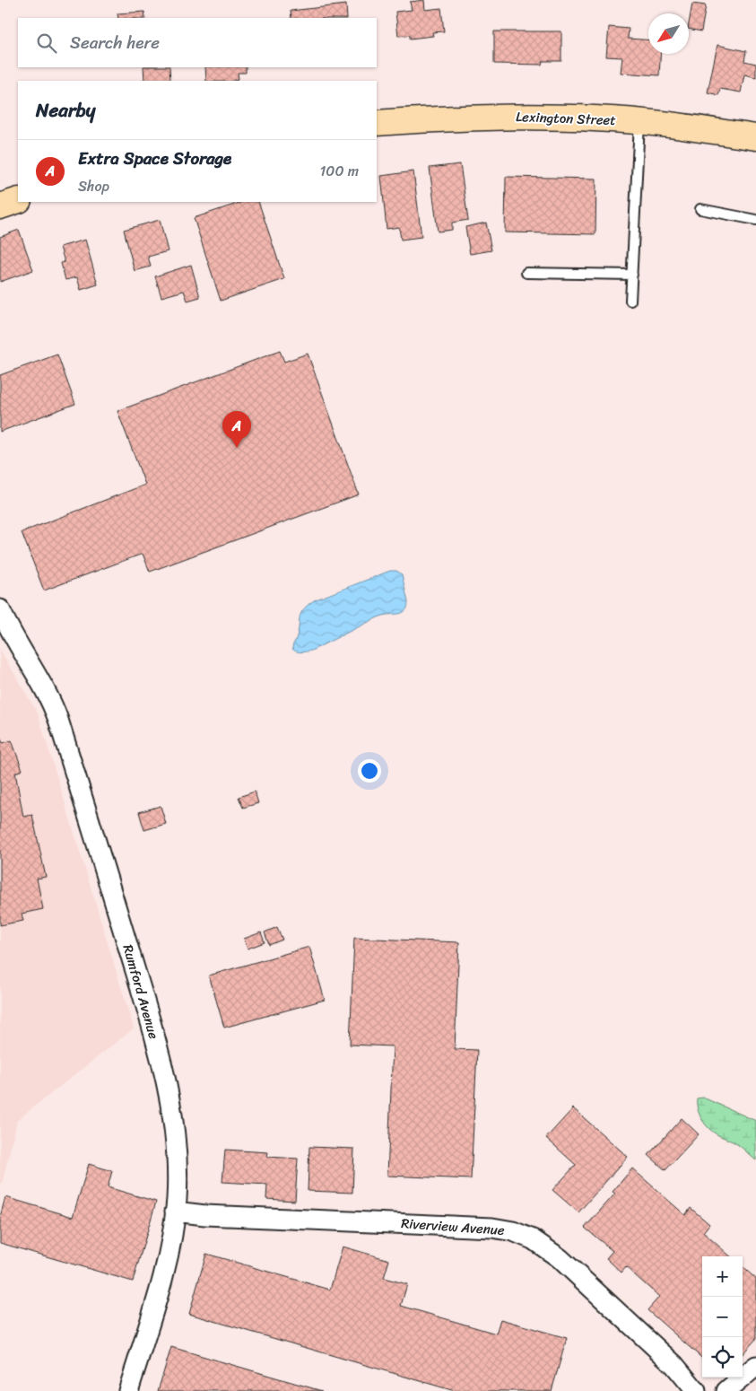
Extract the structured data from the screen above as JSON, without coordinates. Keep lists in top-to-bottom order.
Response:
{
  "streets": {
    "main road": ["Lexington Street"],
    "street": ["Rumford Avenue", "Riverview Avenue"]
  },
  "crossings": [
    ["Rumford Avenue", "Riverview Avenue"]
  ],
  "north": "bottom left",
  "page": {
    "search": "Search here",
    "heading": "Nearby",
    "list": [
      {
        "mark": "A",
        "name": "Extra Space Storage",
        "note": "Shop",
        "value": "100 m"
      }
    ],
    "pins": "A",
    "map_buttons": ["+", "−"]
  }
}
